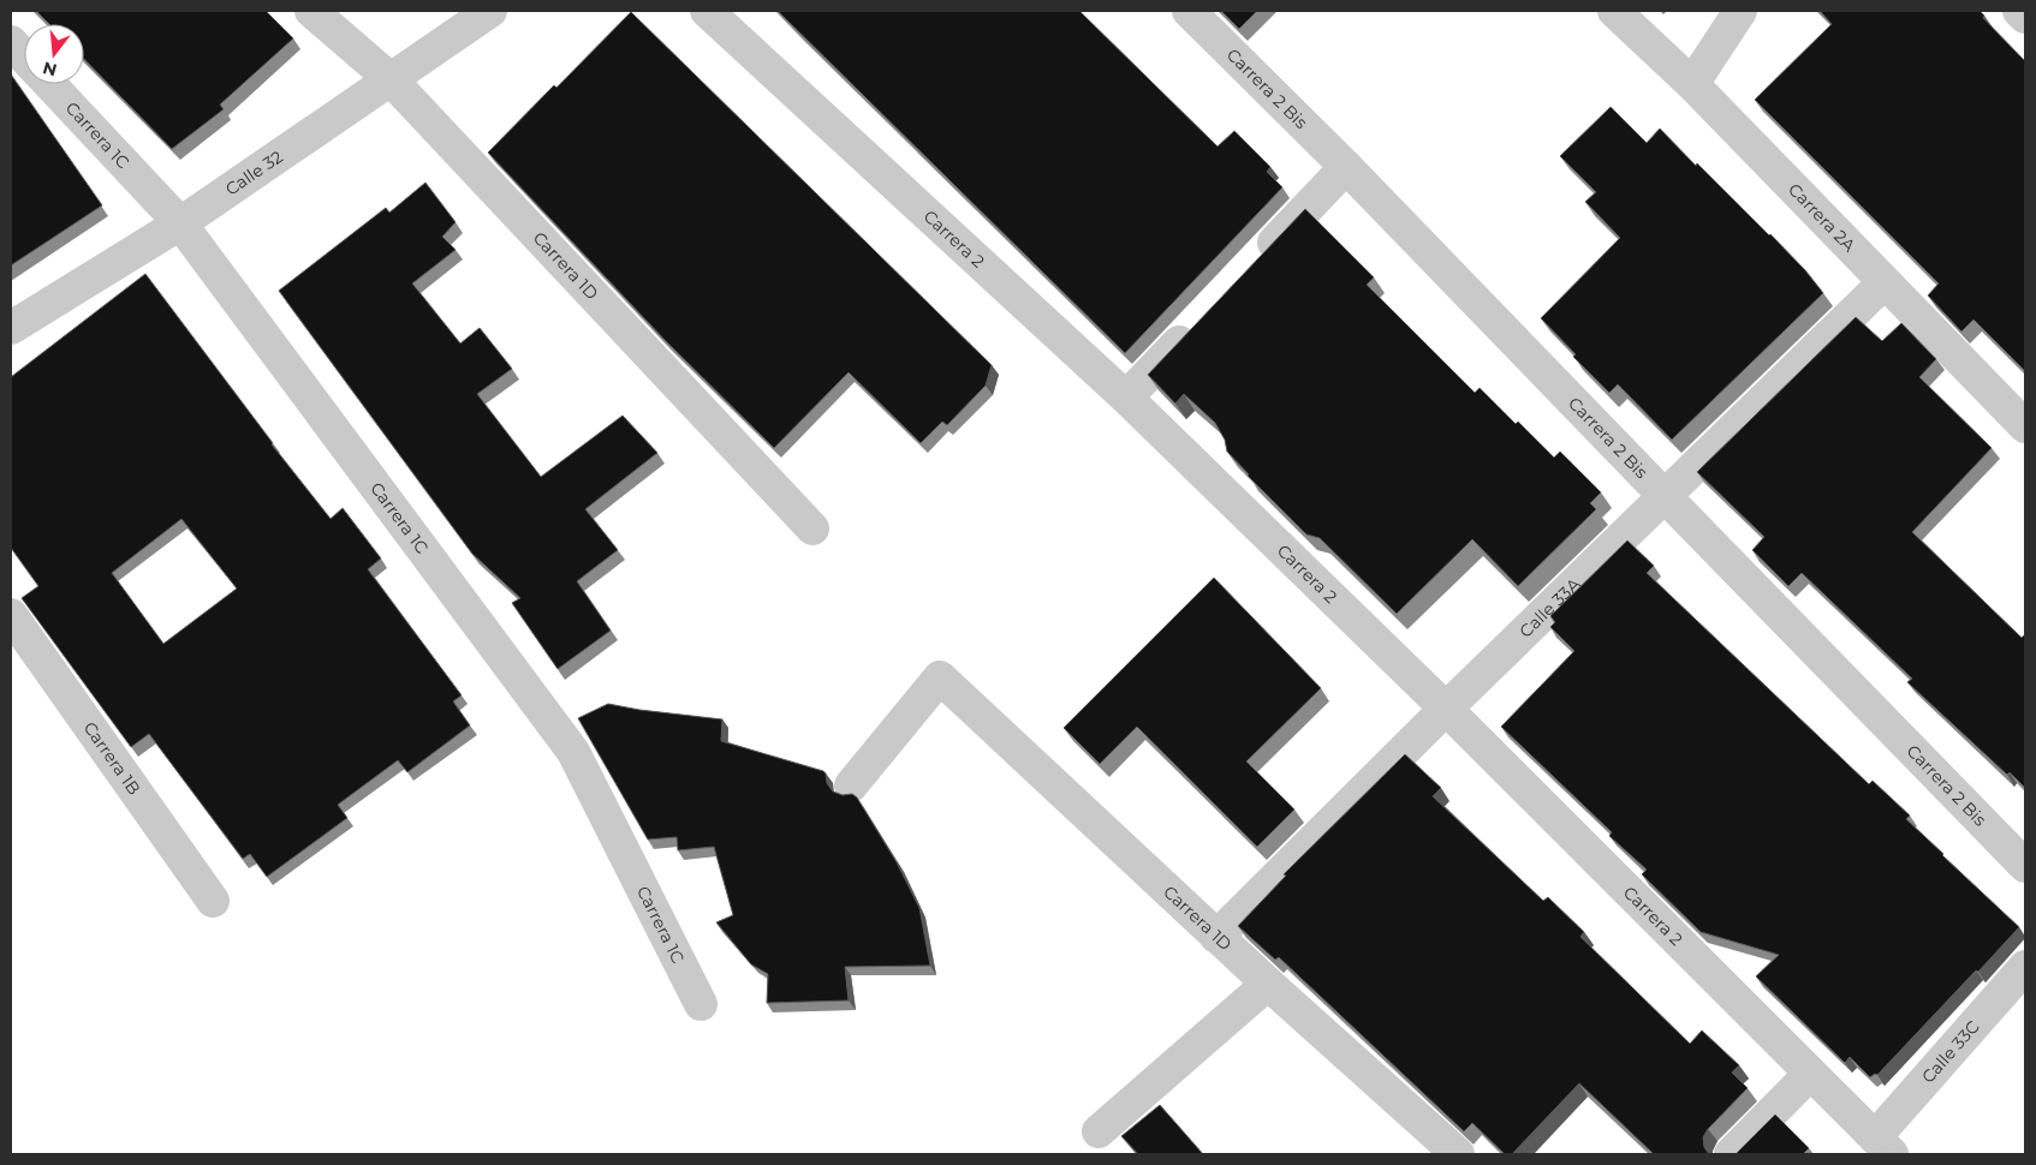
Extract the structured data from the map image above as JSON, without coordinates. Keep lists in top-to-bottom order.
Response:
{
  "streets": {
    "street": [
      "Carrera 2 Bis",
      "Carrera 1C",
      "Calle 32",
      "Carrera 2A",
      "Carrera 2",
      "Carrera 1D",
      "Calle 33A",
      "Carrera 1B",
      "Calle 33C"
    ]
  },
  "crossings": [
    ["Carrera 2 Bis", "Calle 33A"],
    ["Carrera 1C", "Calle 32"],
    ["Calle 32", "Carrera 1D"],
    ["Carrera 2A", "Calle 33A"],
    ["Carrera 2", "Calle 33A"],
    ["Carrera 2", "Calle 33C"],
    ["Carrera 1D", "Calle 33A"]
  ],
  "north": "bottom"
}
